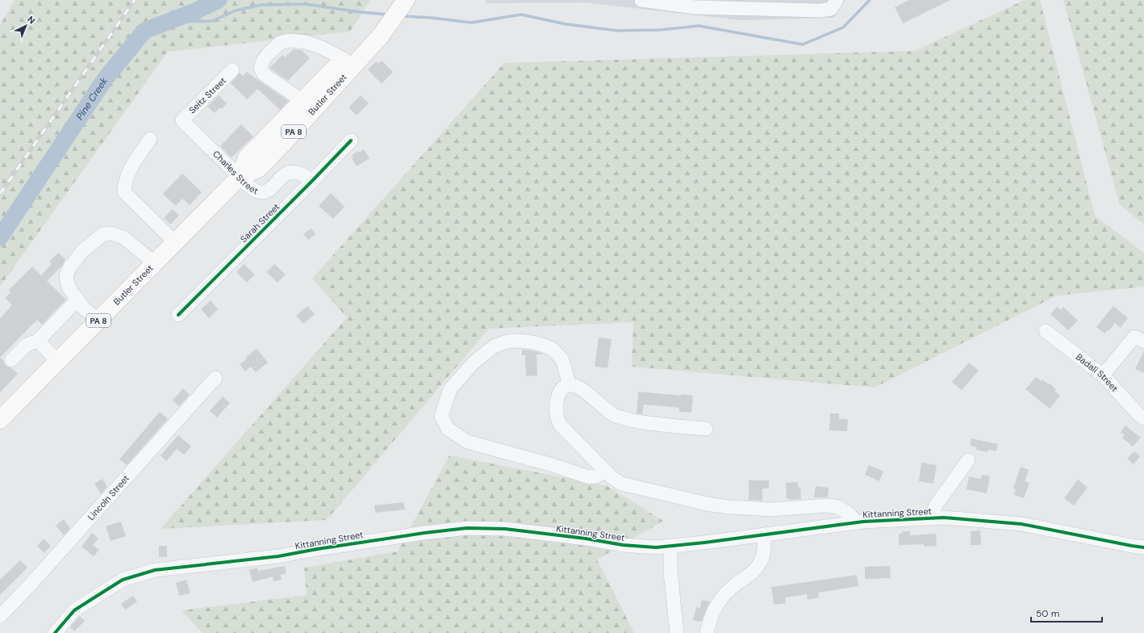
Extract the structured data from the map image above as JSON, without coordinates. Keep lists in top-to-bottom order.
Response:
{
  "streets": {
    "highway": ["Butler Street", "PA 8"],
    "street": [
      "Seitz Street",
      "Charles Street",
      "Sarah Street",
      "Badali Street",
      "Lincoln Street",
      "Kittanning Street"
    ]
  },
  "crossings": [
    ["Butler Street", "Charles Street"],
    ["Seitz Street", "Charles Street"],
    ["Charles Street", "Sarah Street"]
  ],
  "water": ["Pine Creek"],
  "scale_bar": "50 m",
  "north": "top right"
}
